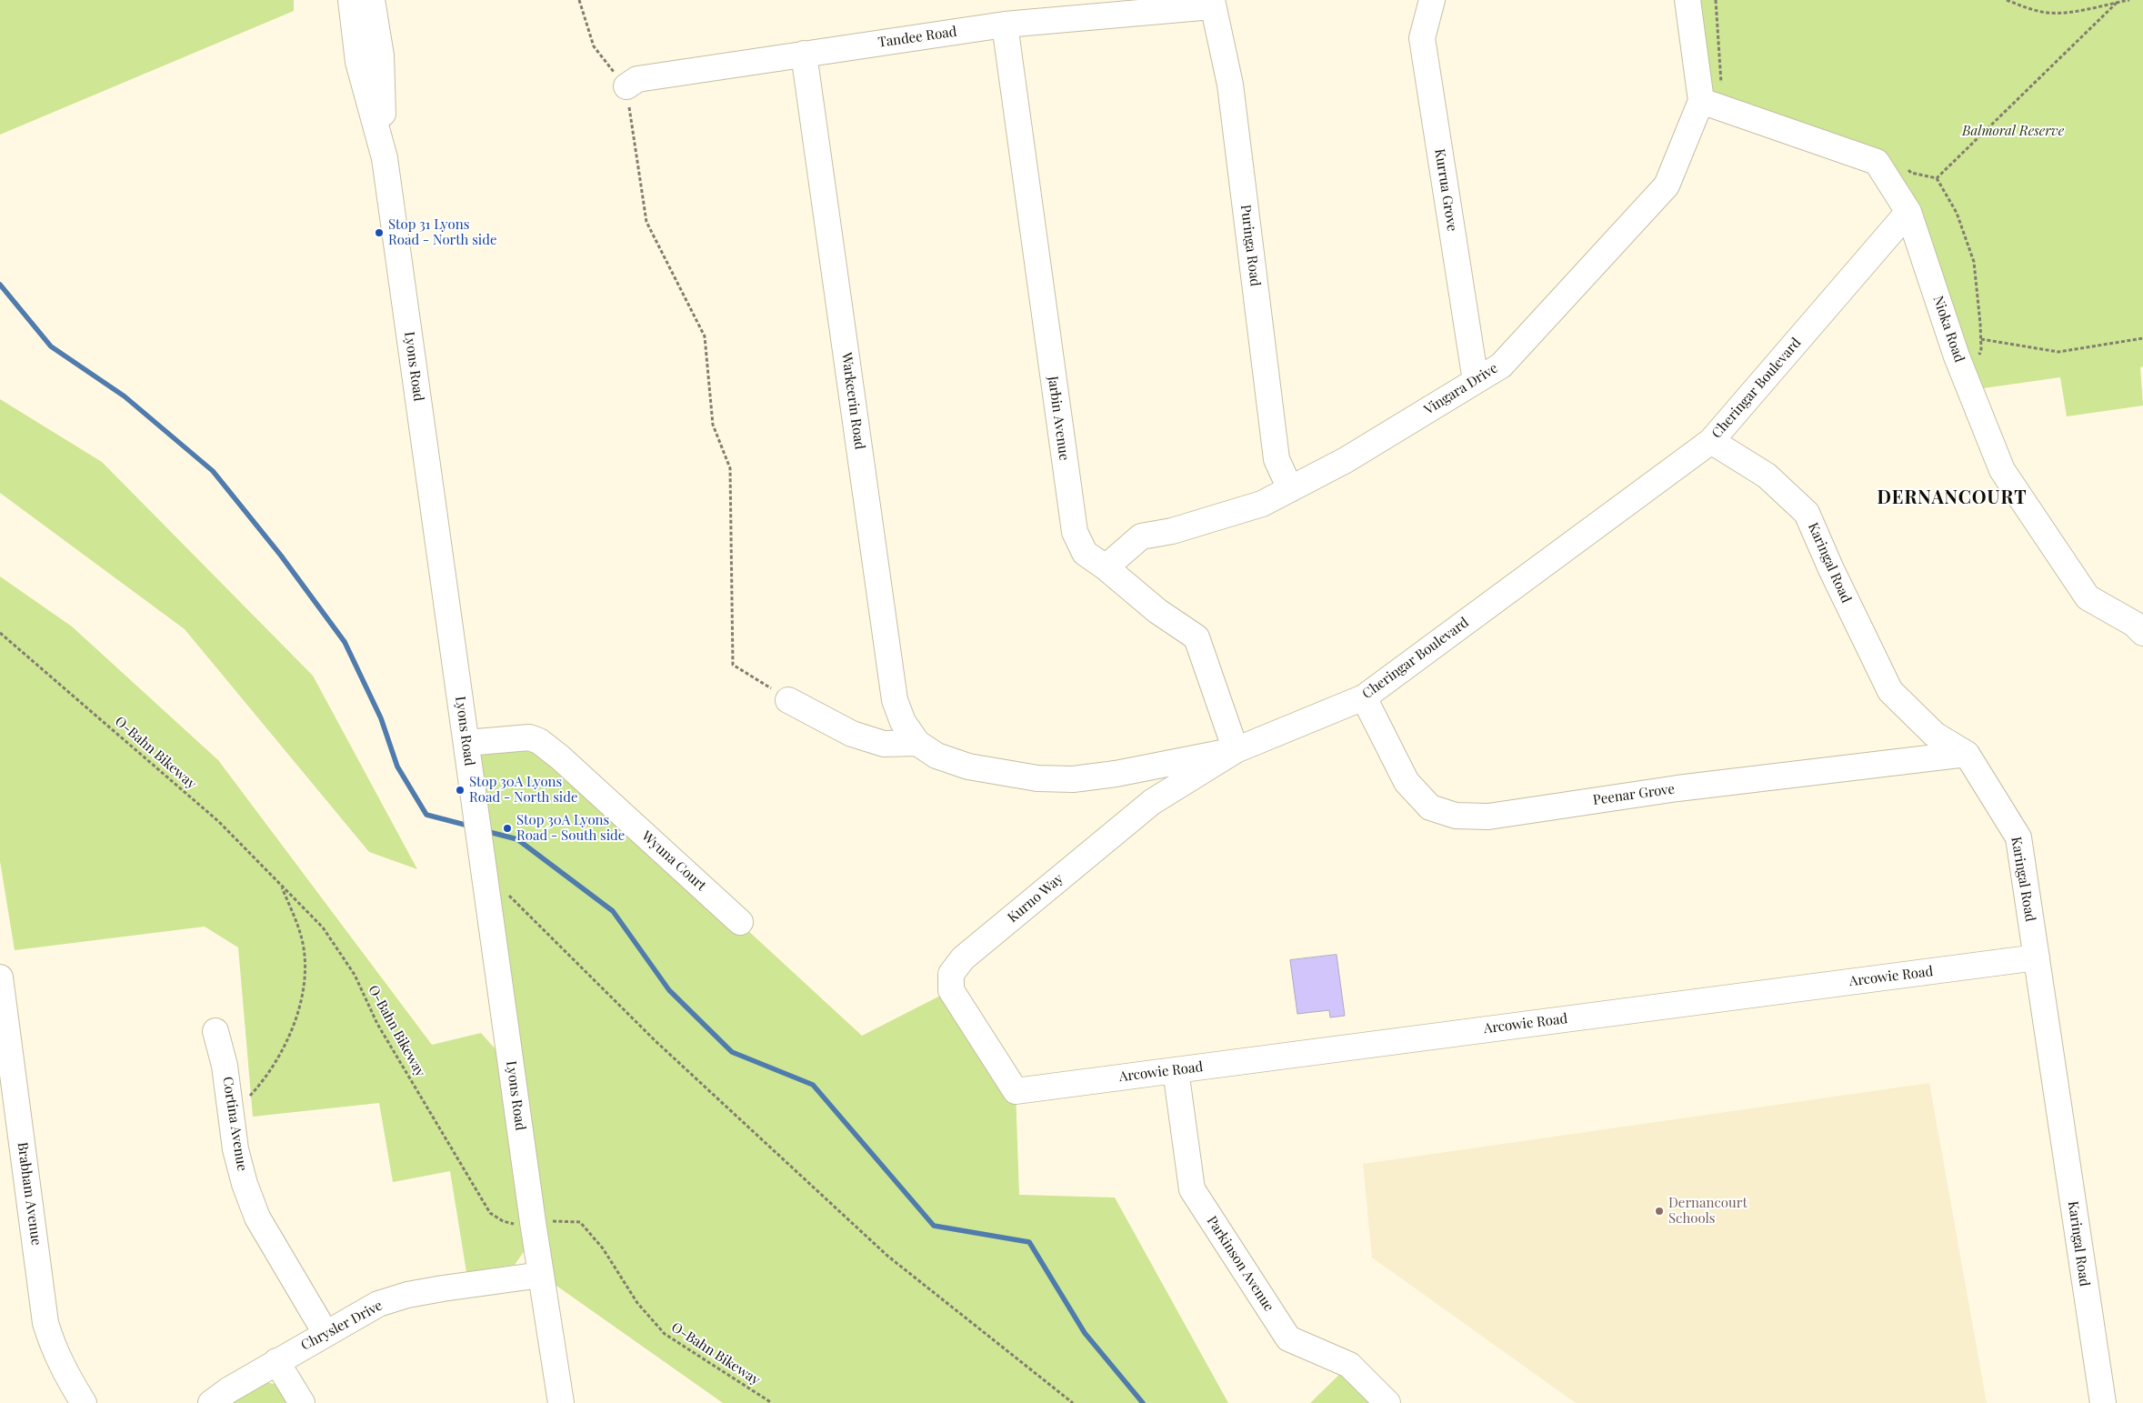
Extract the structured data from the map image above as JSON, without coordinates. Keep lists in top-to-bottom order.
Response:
{
  "streets": {
    "street": [
      "Tandee Road",
      "Kurrua Grove",
      "Puringa Road",
      "Nioka Road",
      "Lyons Road",
      "Cheringar Boulevard",
      "Vingara Drive",
      "Warkeerin Road",
      "Jarbin Avenue",
      "Karingal Road",
      "Peenar Grove",
      "Wyuna Court",
      "Kurno Way",
      "Arcowie Road",
      "Cortina Avenue",
      "Brabham Avenue",
      "Parkinson Avenue",
      "Chrysler Drive"
    ],
    "path": ["O-Bahn Bikeway"]
  },
  "crossings": [
    ["Tandee Road", "Puringa Road"],
    ["Tandee Road", "Warkeerin Road"],
    ["Tandee Road", "Jarbin Avenue"],
    ["Kurrua Grove", "Vingara Drive"],
    ["Puringa Road", "Vingara Drive"],
    ["Nioka Road", "Cheringar Boulevard"],
    ["Nioka Road", "Vingara Drive"],
    ["Lyons Road", "O-Bahn Bikeway"],
    ["Lyons Road", "Wyuna Court"],
    ["Lyons Road", "Chrysler Drive"],
    ["Cheringar Boulevard", "Warkeerin Road"],
    ["Cheringar Boulevard", "Jarbin Avenue"],
    ["Cheringar Boulevard", "Karingal Road"],
    ["Cheringar Boulevard", "Peenar Grove"],
    ["Cheringar Boulevard", "Kurno Way"],
    ["Vingara Drive", "Jarbin Avenue"],
    ["Jarbin Avenue", "Kurno Way"],
    ["Karingal Road", "Peenar Grove"],
    ["Karingal Road", "Arcowie Road"],
    ["Kurno Way", "Arcowie Road"],
    ["Arcowie Road", "Parkinson Avenue"],
    ["Cortina Avenue", "Chrysler Drive"]
  ],
  "districts": ["DERNANCOURT"],
  "parks": ["Balmoral Reserve"],
  "places": [
    "Stop 31 Lyons Road - North side",
    "Stop 30A Lyons Road - North side",
    "Stop 30A Lyons Road - South side",
    "Dernancourt Schools"
  ]
}
